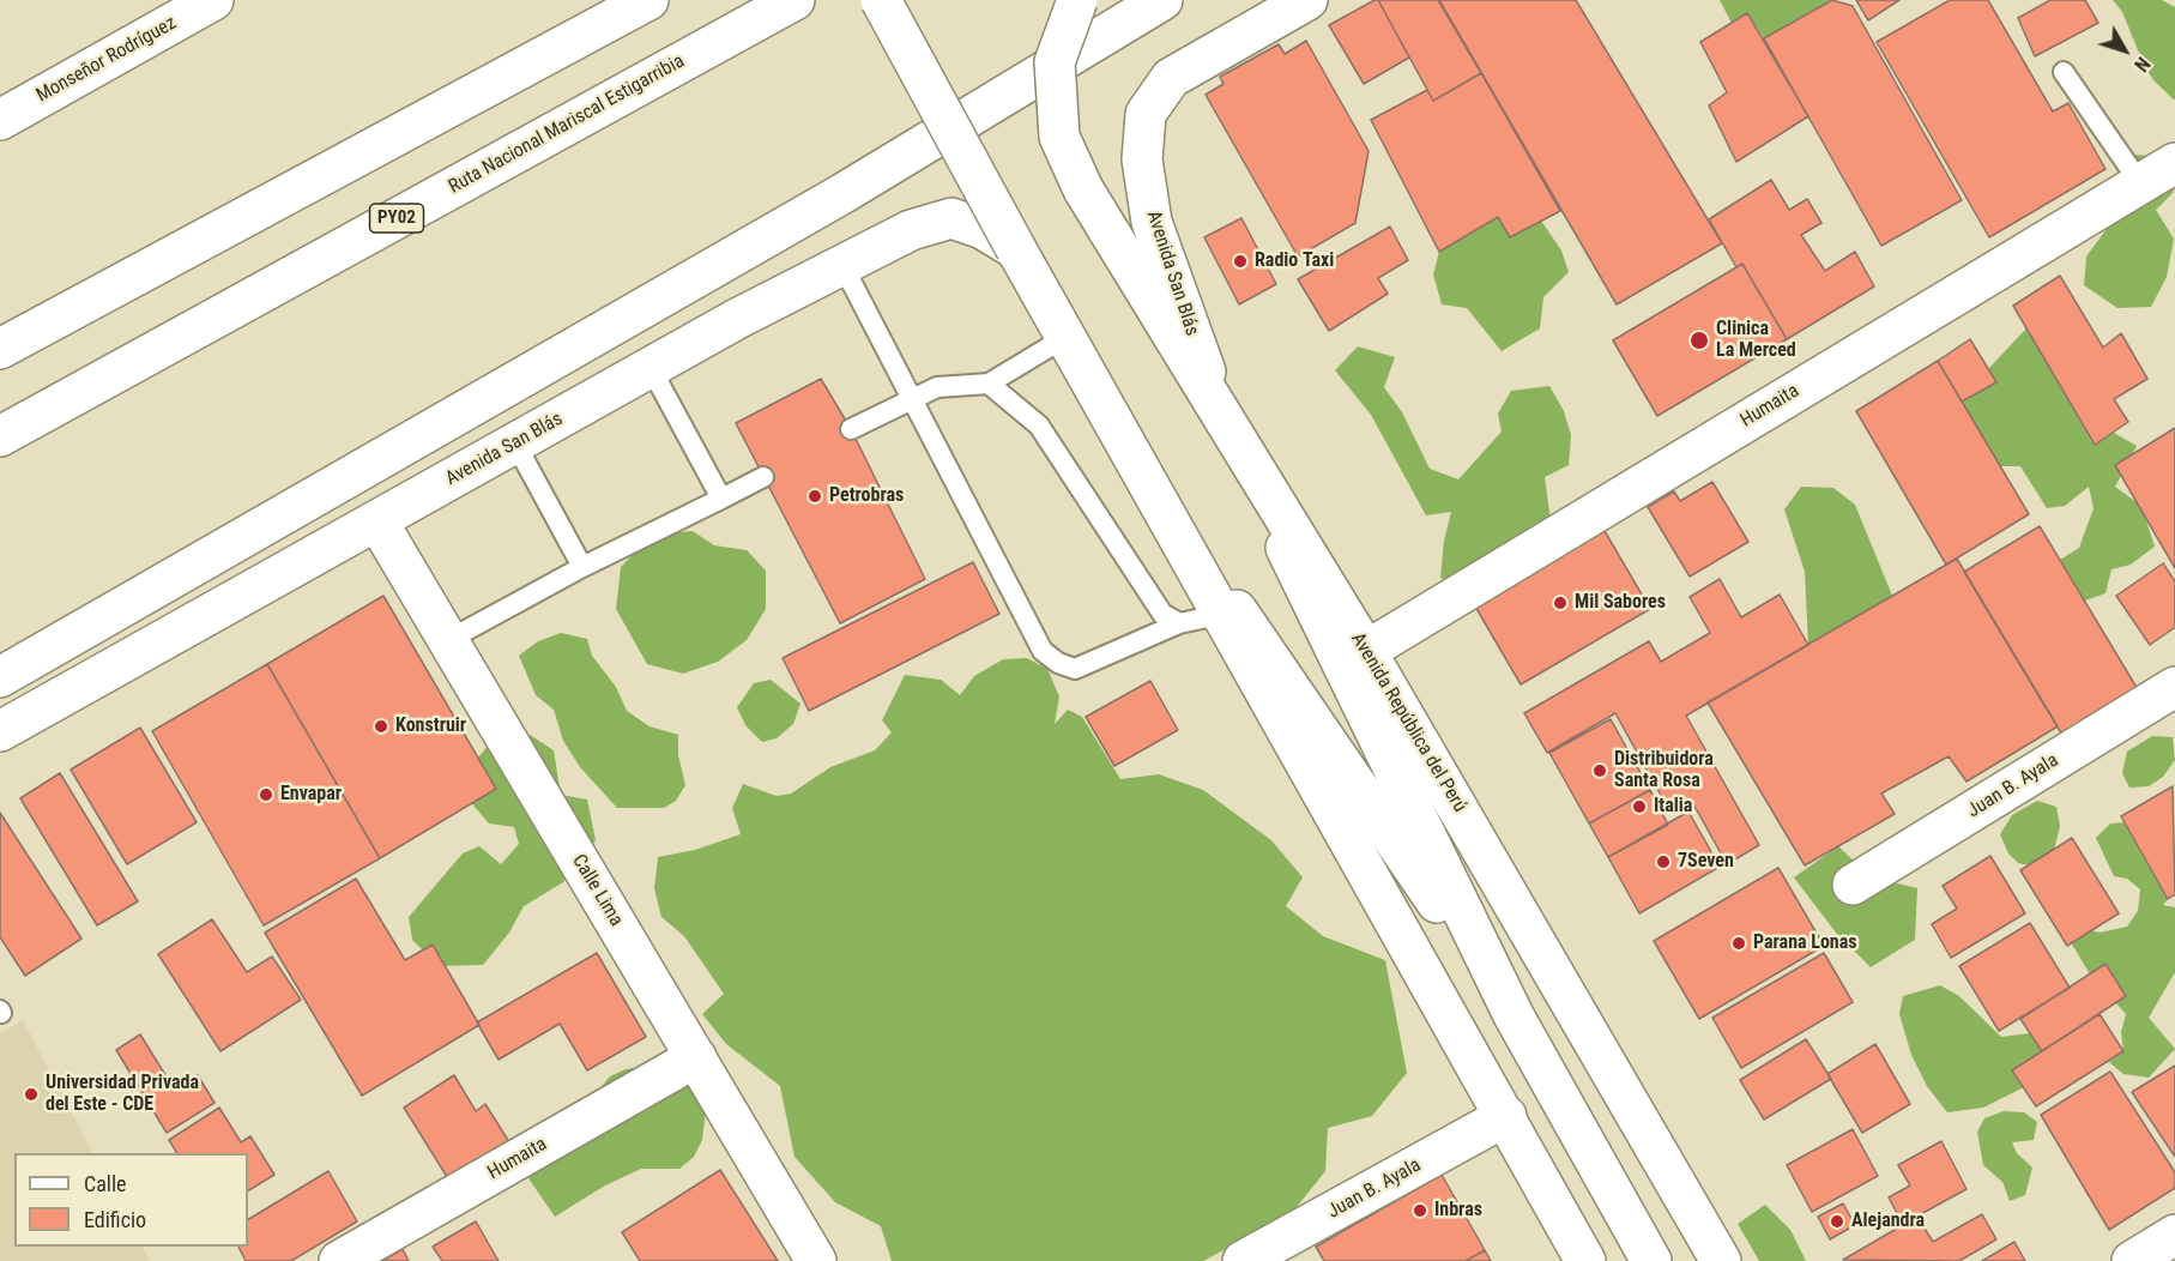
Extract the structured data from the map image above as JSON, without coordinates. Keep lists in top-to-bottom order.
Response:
{
  "streets": {
    "main road": [
      "Monseñor Rodríguez",
      "Ruta Nacional Mariscal Estigarribia",
      "PY02",
      "Avenida San Blás",
      "Humaita",
      "Avenida República del Perú",
      "Juan B. Ayala",
      "Calle Lima"
    ]
  },
  "crossings": [
    ["Avenida San Blás", "Avenida República del Perú"],
    ["Avenida San Blás", "Calle Lima"],
    ["Humaita", "Avenida República del Perú"],
    ["Humaita", "Calle Lima"]
  ],
  "places": [
    "Radio Taxi",
    "Clinica La Merced",
    "Petrobras",
    "Mil Sabores",
    "Konstruir",
    "Distribuidora Santa Rosa",
    "Envapar",
    "Italia",
    "7Seven",
    "Parana Lonas",
    "Universidad Privada del Este - CDE",
    "Inbras",
    "Alejandra"
  ],
  "legend": ["Calle", "Edificio"],
  "north": "bottom right"
}
